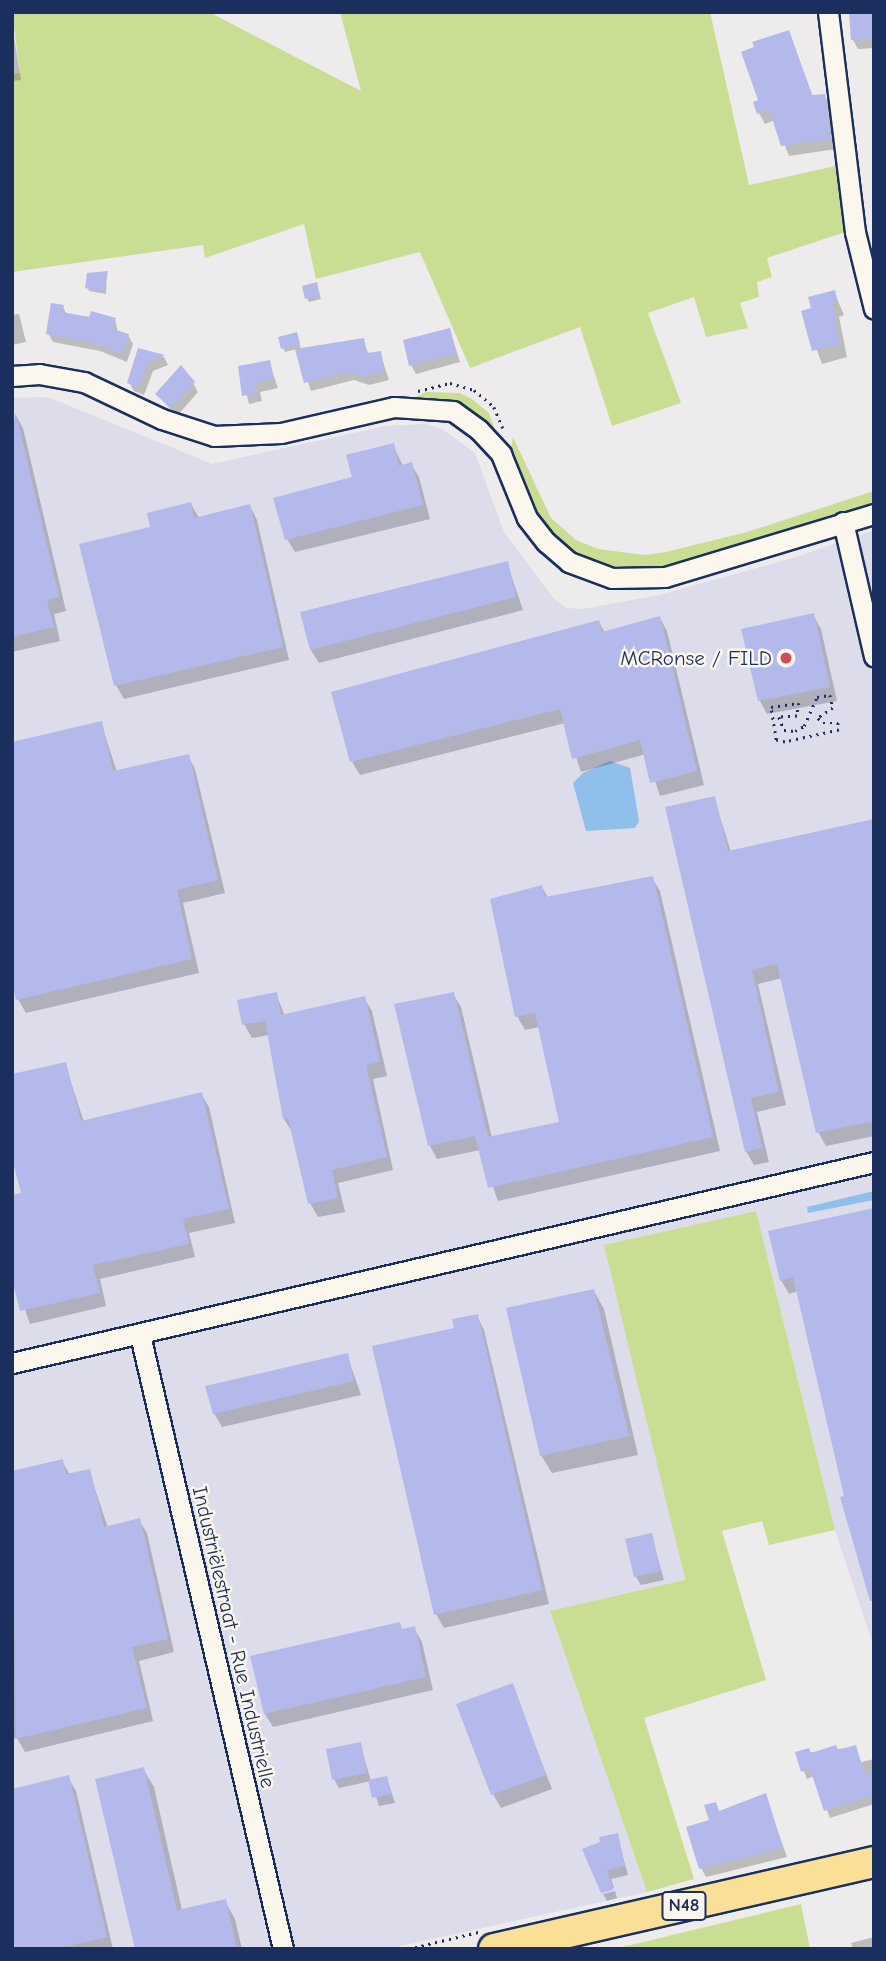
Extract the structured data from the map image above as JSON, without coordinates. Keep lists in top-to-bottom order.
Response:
{
  "streets": {
    "main road": ["N48"],
    "street": ["Industriëlestraat - Rue Industrielle"]
  },
  "places": ["MCRonse / FILD"]
}
